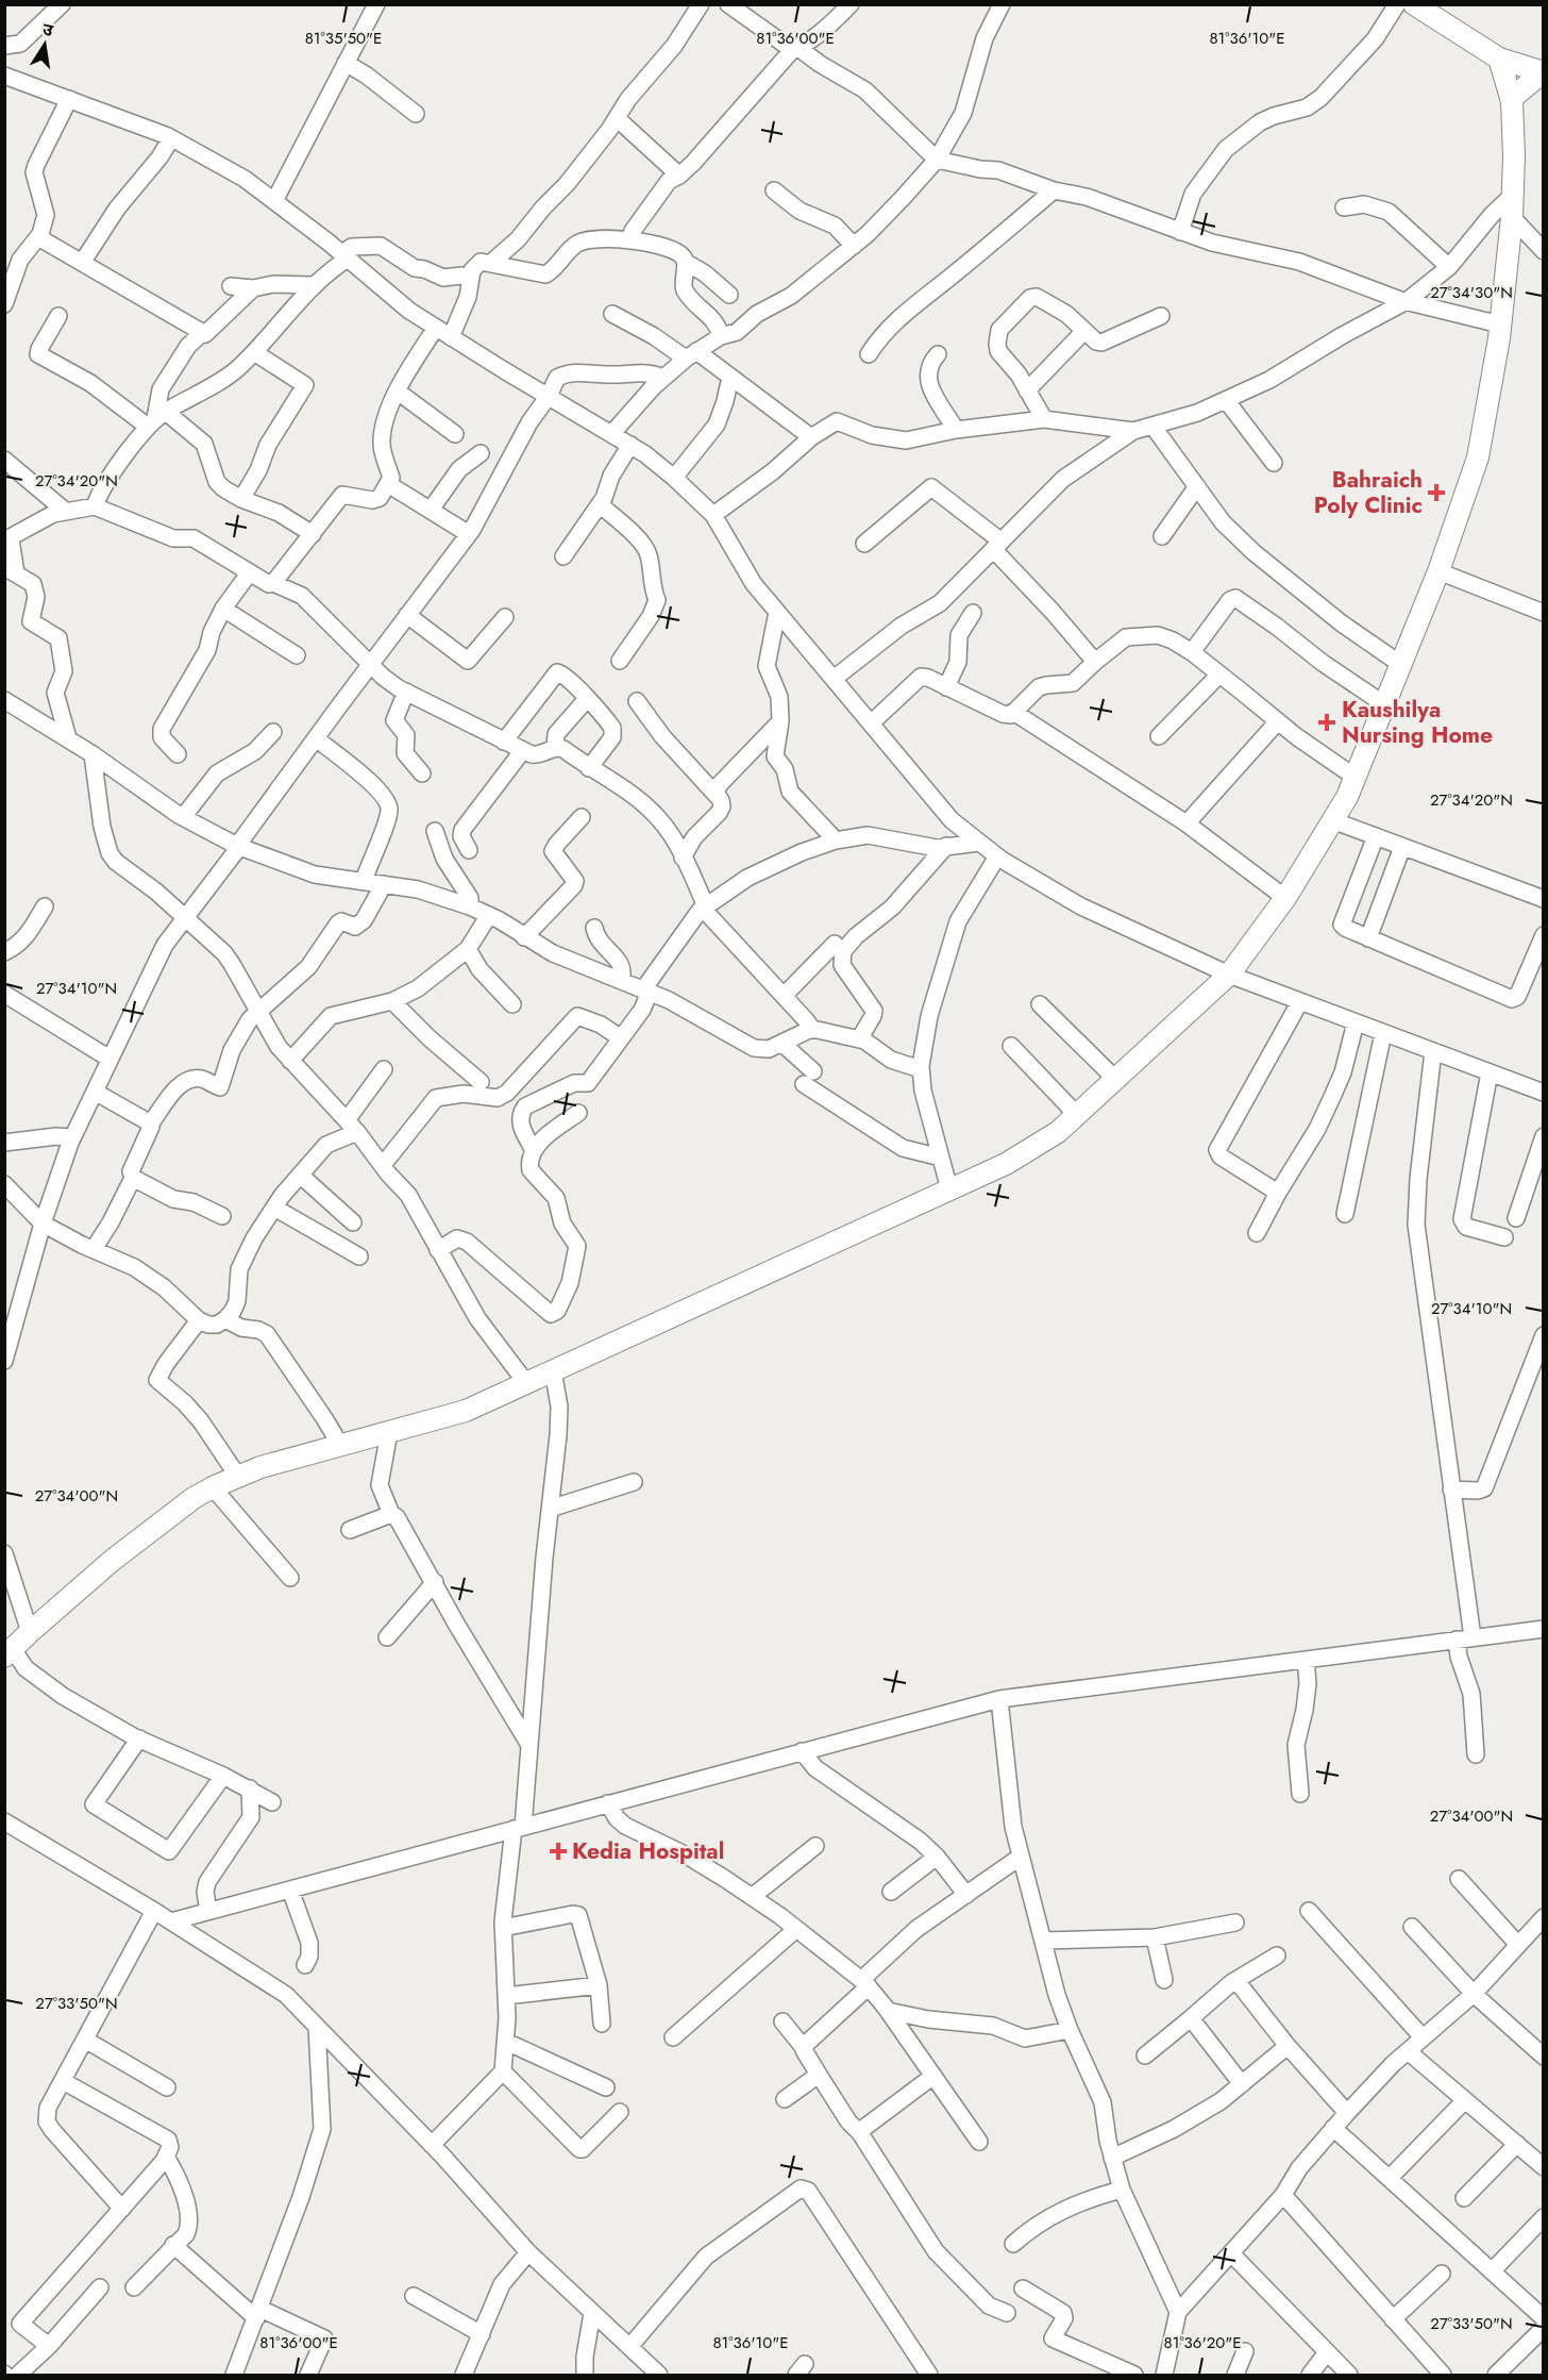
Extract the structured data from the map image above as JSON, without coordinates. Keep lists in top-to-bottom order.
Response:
{
  "places": {
    "health": ["Bahraich Poly Clinic", "Kaushilya Nursing Home", "Kedia Hospital"]
  },
  "north": "top",
  "coordinates": [
    "81°35'50\"E",
    "81°36'00\"E",
    "81°36'10\"E",
    "27°34'30\"N",
    "27°34'20\"N",
    "27°34'10\"N",
    "27°34'00\"N",
    "27°33'50\"N",
    "81°36'20\"E"
  ]
}
